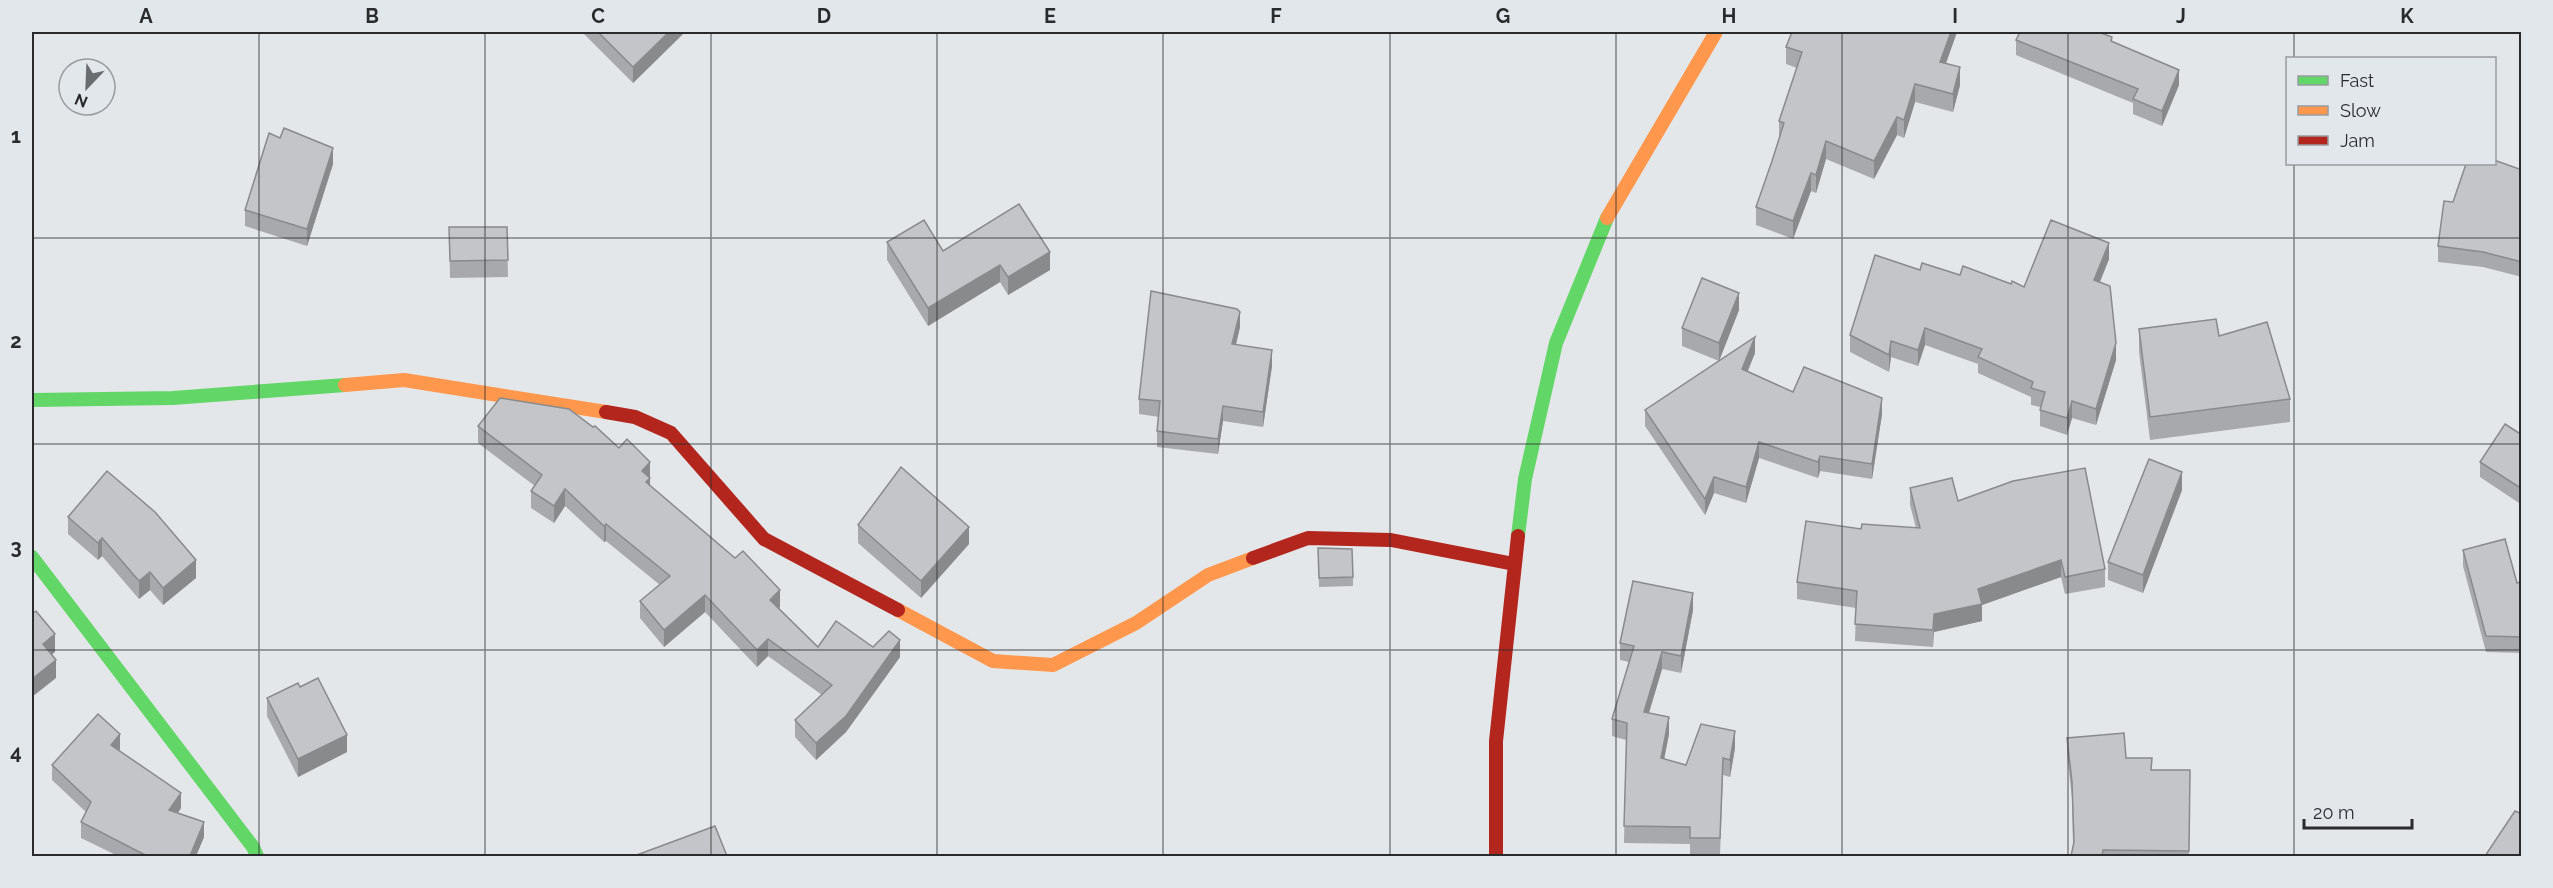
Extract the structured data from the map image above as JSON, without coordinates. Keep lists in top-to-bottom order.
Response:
{
  "legend": ["Fast", "Slow", "Jam"],
  "scale_bar": "20 m",
  "north": "bottom left",
  "grid": {
    "columns": [
      "A",
      "B",
      "C",
      "D",
      "E",
      "F",
      "G",
      "H",
      "I",
      "J",
      "K"
    ],
    "rows": [
      "1",
      "2",
      "3",
      "4"
    ]
  }
}
